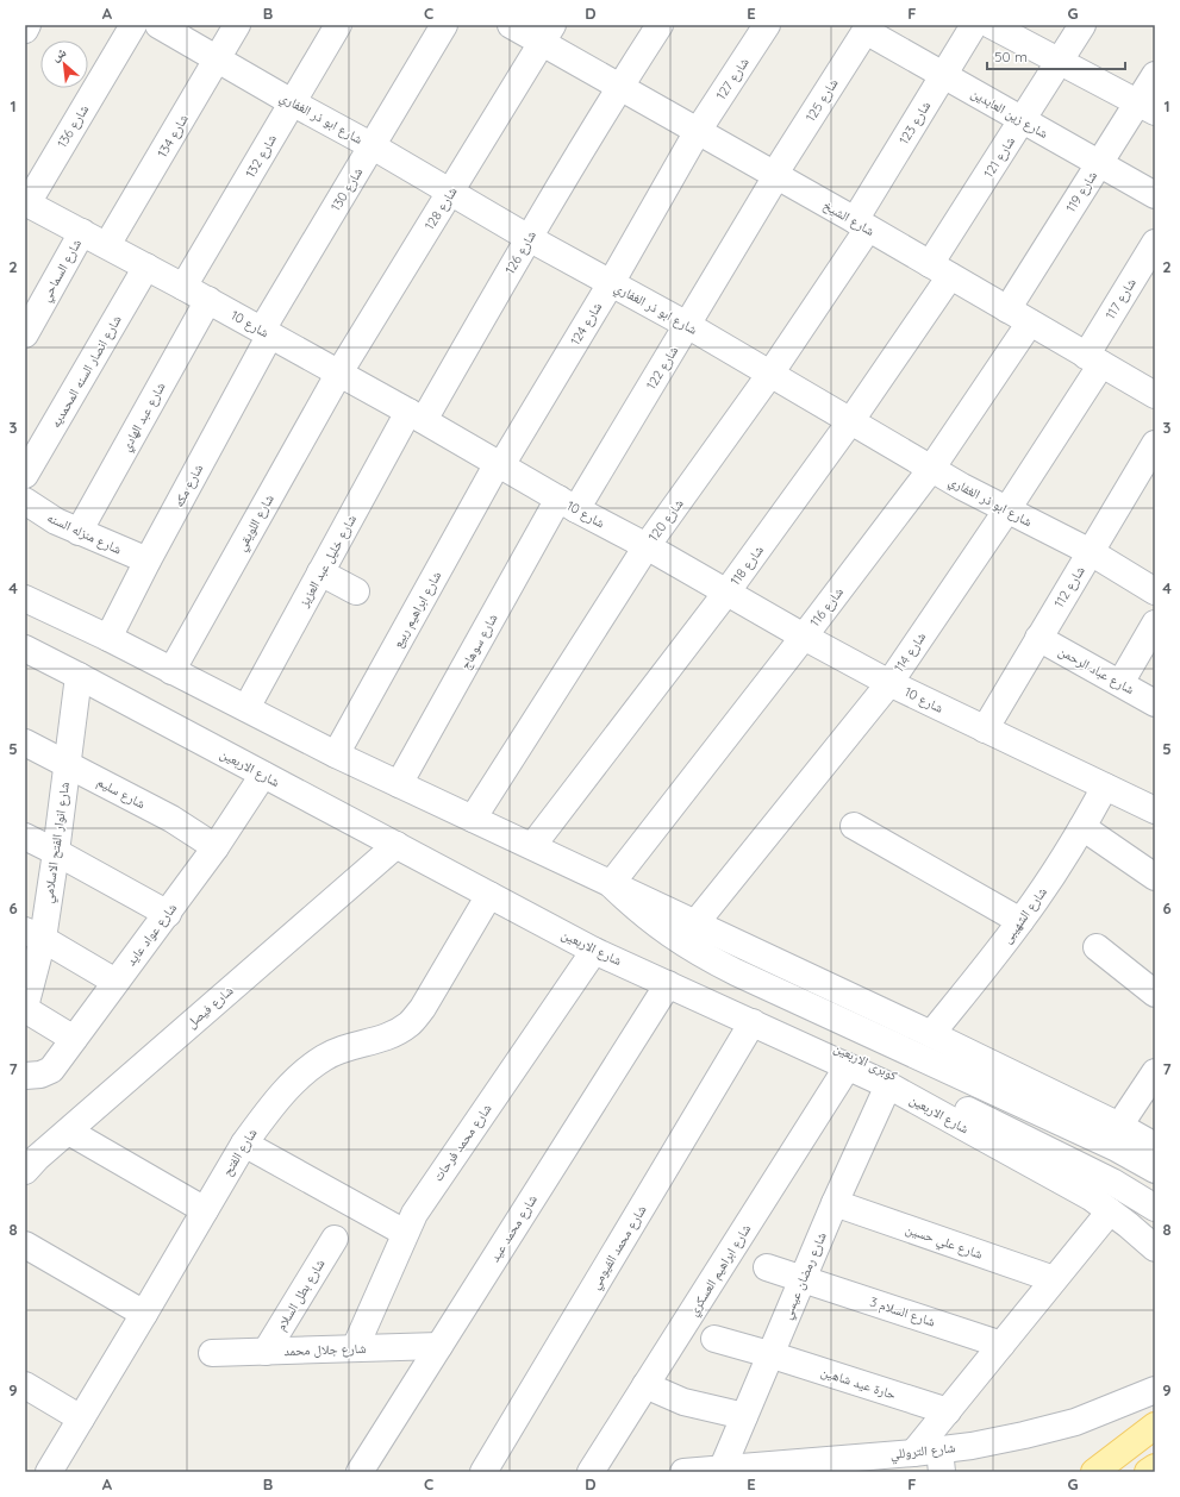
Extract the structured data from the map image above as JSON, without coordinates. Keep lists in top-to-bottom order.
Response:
{
  "streets": {
    "street": [
      "شارع 127",
      "شارع 125",
      "شارع زين العابدين",
      "شارع ابو ذر الغفاري",
      "شارع 123",
      "شارع 136",
      "شارع 134",
      "شارع 132",
      "شارع 121",
      "شارع 130",
      "شارع 119",
      "شارع 128",
      "شارع الشيخ",
      "شارع 126",
      "شارع السماحي",
      "شارع 117",
      "شارع 10",
      "شارع 124",
      "شارع 122",
      "شارع انصار السنه المحمديه",
      "شارع عبد الهادي",
      "شارع مكه",
      "شارع 120",
      "شارع اللويقي",
      "شارع منزله السنه",
      "شارع خليل عبد العزيز",
      "شارع 118",
      "شارع 112",
      "شارع 116",
      "شارع ابراهيم ربيع",
      "شارع سوهاج",
      "شارع 114",
      "شارع عباد الرحمن",
      "شارع الاربعين",
      "شارع سليم",
      "شارع انوار الفتح الاسلامي",
      "شارع الشهيبى",
      "شارع عواد عايد",
      "شارع فيصل",
      "كوبرى الاربعين",
      "شارع محمد فرحات",
      "شارع الفتح",
      "شارع محمد عيد",
      "شارع علي حسين",
      "شارع محمد الفيومي",
      "شارع ابراهيم العسكري",
      "شارع رمضان عيسي",
      "شارع بطل السلام",
      "شارع السلام 3",
      "شارع جلال محمد",
      "حارة عيد شاهين",
      "شارع التروللي"
    ]
  },
  "crossings": [
    ["شارع 127", "شارع الشيخ"],
    ["شارع 127", "شارع 124"],
    ["شارع 125", "شارع زين العابدين"],
    ["شارع 125", "شارع الشيخ"],
    ["شارع 125", "شارع 122"],
    ["شارع زين العابدين", "شارع 123"],
    ["شارع زين العابدين", "شارع 121"],
    ["شارع زين العابدين", "شارع 119"],
    ["شارع ابو ذر الغفاري", "شارع 134"],
    ["شارع ابو ذر الغفاري", "شارع 132"],
    ["شارع ابو ذر الغفاري", "شارع 130"],
    ["شارع ابو ذر الغفاري", "شارع 128"],
    ["شارع ابو ذر الغفاري", "شارع 126"],
    ["شارع ابو ذر الغفاري", "شارع 124"],
    ["شارع ابو ذر الغفاري", "شارع 122"],
    ["شارع ابو ذر الغفاري", "شارع 120"],
    ["شارع ابو ذر الغفاري", "شارع 118"],
    ["شارع ابو ذر الغفاري", "شارع 112"],
    ["شارع ابو ذر الغفاري", "شارع 116"],
    ["شارع ابو ذر الغفاري", "شارع 114"],
    ["شارع 123", "شارع الشيخ"],
    ["شارع 123", "شارع 120"],
    ["شارع 136", "شارع 10"],
    ["شارع 134", "شارع 10"],
    ["شارع 132", "شارع 10"],
    ["شارع 121", "شارع الشيخ"],
    ["شارع 121", "شارع 118"],
    ["شارع 130", "شارع 10"],
    ["شارع 130", "شارع مكه"],
    ["شارع 119", "شارع الشيخ"],
    ["شارع 128", "شارع الشيخ"],
    ["شارع 128", "شارع 10"],
    ["شارع 128", "شارع اللويقي"],
    ["شارع الشيخ", "شارع 126"],
    ["شارع الشيخ", "شارع 117"],
    ["شارع الشيخ", "شارع 124"],
    ["شارع الشيخ", "شارع 122"],
    ["شارع الشيخ", "شارع 120"],
    ["شارع الشيخ", "شارع 118"],
    ["شارع الشيخ", "شارع 116"],
    ["شارع الشيخ", "شارع 114"],
    ["شارع 126", "شارع 10"],
    ["شارع 126", "شارع خليل عبد العزيز"],
    ["شارع السماحي", "شارع 10"],
    ["شارع 117", "شارع 114"],
    ["شارع 10", "شارع 124"],
    ["شارع 10", "شارع 122"],
    ["شارع 10", "شارع انصار السنه المحمديه"],
    ["شارع 10", "شارع عبد الهادي"],
    ["شارع 10", "شارع مكه"],
    ["شارع 10", "شارع 120"],
    ["شارع 10", "شارع اللويقي"],
    ["شارع 10", "شارع خليل عبد العزيز"],
    ["شارع 10", "شارع 118"],
    ["شارع 10", "شارع 112"],
    ["شارع 10", "شارع 116"],
    ["شارع 10", "شارع ابراهيم ربيع"],
    ["شارع 10", "شارع سوهاج"],
    ["شارع 10", "شارع 114"],
    ["شارع 10", "شارع الشهيبى"],
    ["شارع 124", "شارع ابراهيم ربيع"],
    ["شارع 122", "شارع سوهاج"],
    ["شارع عبد الهادي", "شارع منزله السنه"],
    ["شارع مكه", "شارع منزله السنه"],
    ["شارع 112", "شارع عباد الرحمن"],
    ["شارع 116", "كوبرى الاربعين"],
    ["شارع الاربعين", "شارع انوار الفتح الاسلامي"],
    ["شارع الاربعين", "شارع عواد عايد"],
    ["شارع الاربعين", "شارع فيصل"],
    ["شارع الاربعين", "كوبرى الاربعين"],
    ["شارع الاربعين", "شارع محمد فرحات"],
    ["شارع الاربعين", "شارع الفتح"],
    ["شارع الاربعين", "شارع محمد عيد"],
    ["شارع الاربعين", "شارع محمد الفيومي"],
    ["شارع الاربعين", "شارع ابراهيم العسكري"],
    ["شارع الاربعين", "شارع رمضان عيسي"],
    ["شارع سليم", "شارع انوار الفتح الاسلامي"],
    ["شارع سليم", "شارع عواد عايد"],
    ["كوبرى الاربعين", "شارع محمد فرحات"],
    ["شارع محمد فرحات", "شارع جلال محمد"],
    ["شارع محمد عيد", "شارع جلال محمد"],
    ["شارع علي حسين", "شارع رمضان عيسي"],
    ["شارع رمضان عيسي", "شارع السلام 3"],
    ["شارع رمضان عيسي", "حارة عيد شاهين"],
    ["شارع رمضان عيسي", "شارع التروللي"],
    ["شارع بطل السلام", "شارع جلال محمد"]
  ],
  "scale_bar": "50 m",
  "north": "top left",
  "grid": {
    "columns": [
      "A",
      "B",
      "C",
      "D",
      "E",
      "F",
      "G"
    ],
    "rows": [
      "1",
      "2",
      "3",
      "4",
      "5",
      "6",
      "7",
      "8",
      "9"
    ]
  }
}
